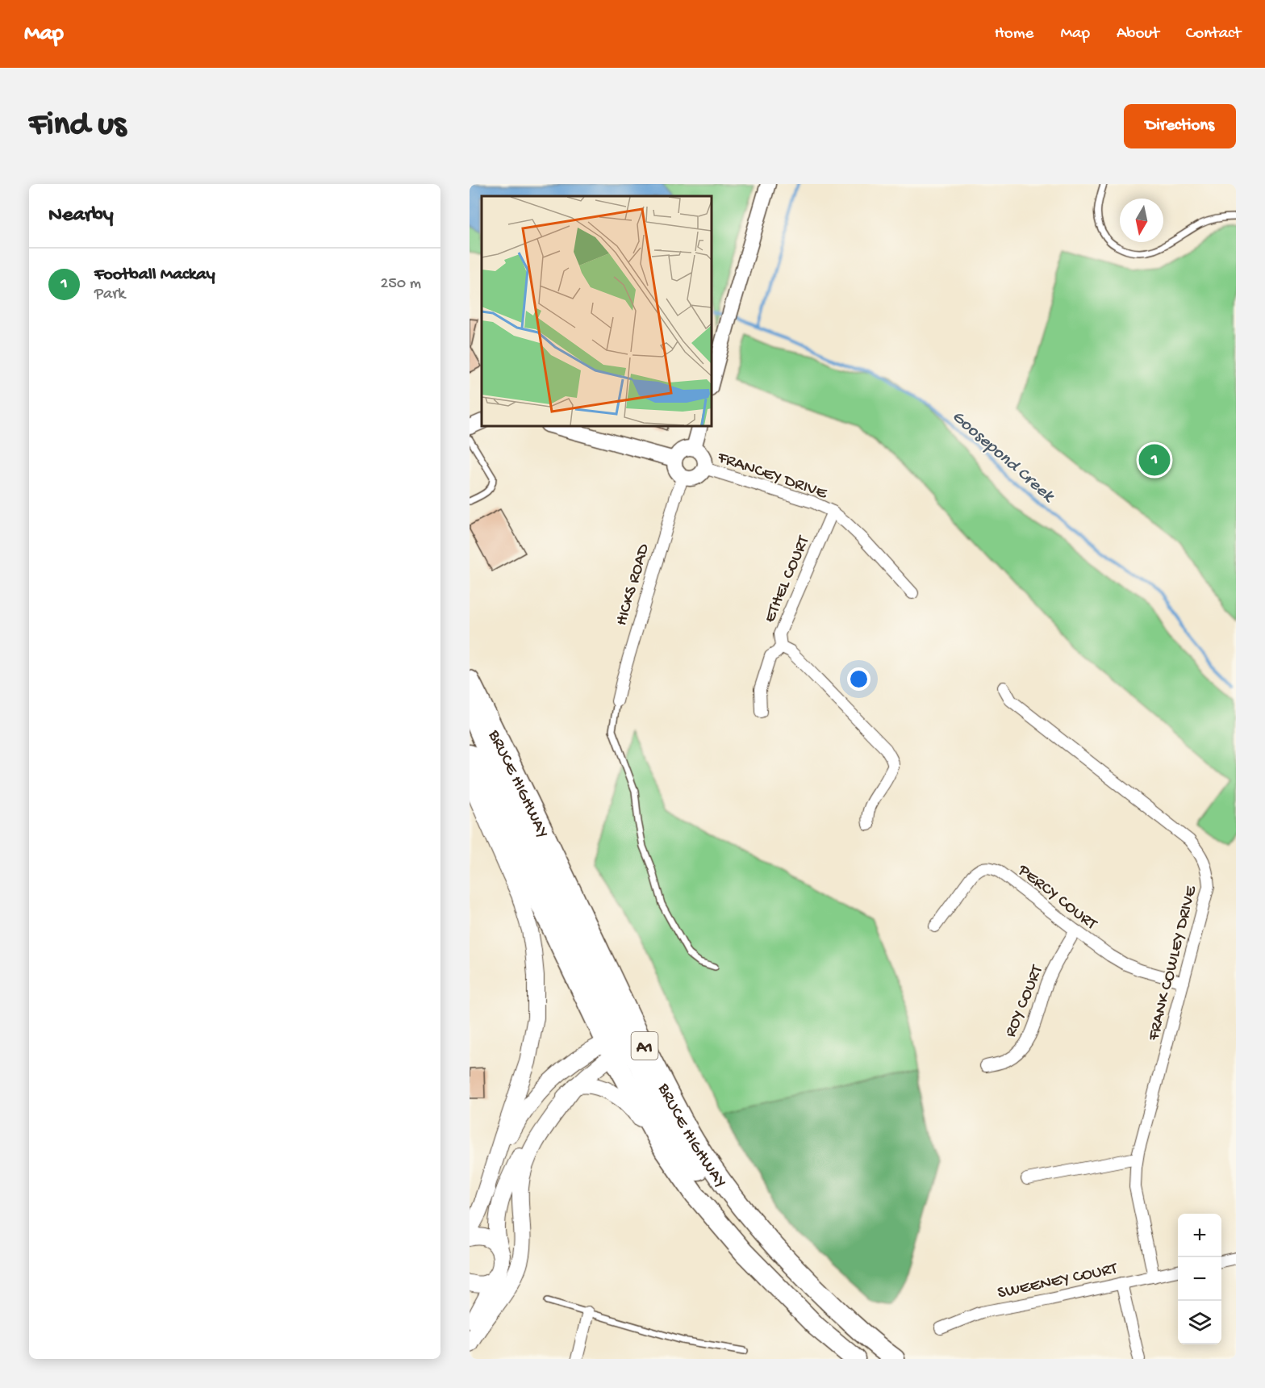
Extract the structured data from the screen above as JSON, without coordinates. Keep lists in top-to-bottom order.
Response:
{
  "streets": {
    "highway": ["BRUCE HIGHWAY", "A1"],
    "street": [
      "FRANCEY DRIVE",
      "ETHEL COURT",
      "HICKS ROAD",
      "PERCY COURT",
      "FRANK COWLEY DRIVE",
      "ROY COURT",
      "SWEENEY COURT"
    ]
  },
  "crossings": [
    ["FRANCEY DRIVE", "ETHEL COURT"],
    ["FRANCEY DRIVE", "HICKS ROAD"],
    ["PERCY COURT", "FRANK COWLEY DRIVE"],
    ["PERCY COURT", "ROY COURT"],
    ["FRANK COWLEY DRIVE", "SWEENEY COURT"]
  ],
  "water": ["Goosepond Creek"],
  "north": "bottom",
  "page": {
    "header": "Map",
    "nav": [
      "Home",
      "Map",
      "About",
      "Contact"
    ],
    "buttons": "Directions",
    "title": "Find us",
    "heading": "Nearby",
    "list": [
      {
        "mark": "1",
        "name": "Football Mackay",
        "note": "Park",
        "value": "250 m"
      }
    ],
    "pins": "1",
    "map_buttons": ["+", "−"]
  }
}
